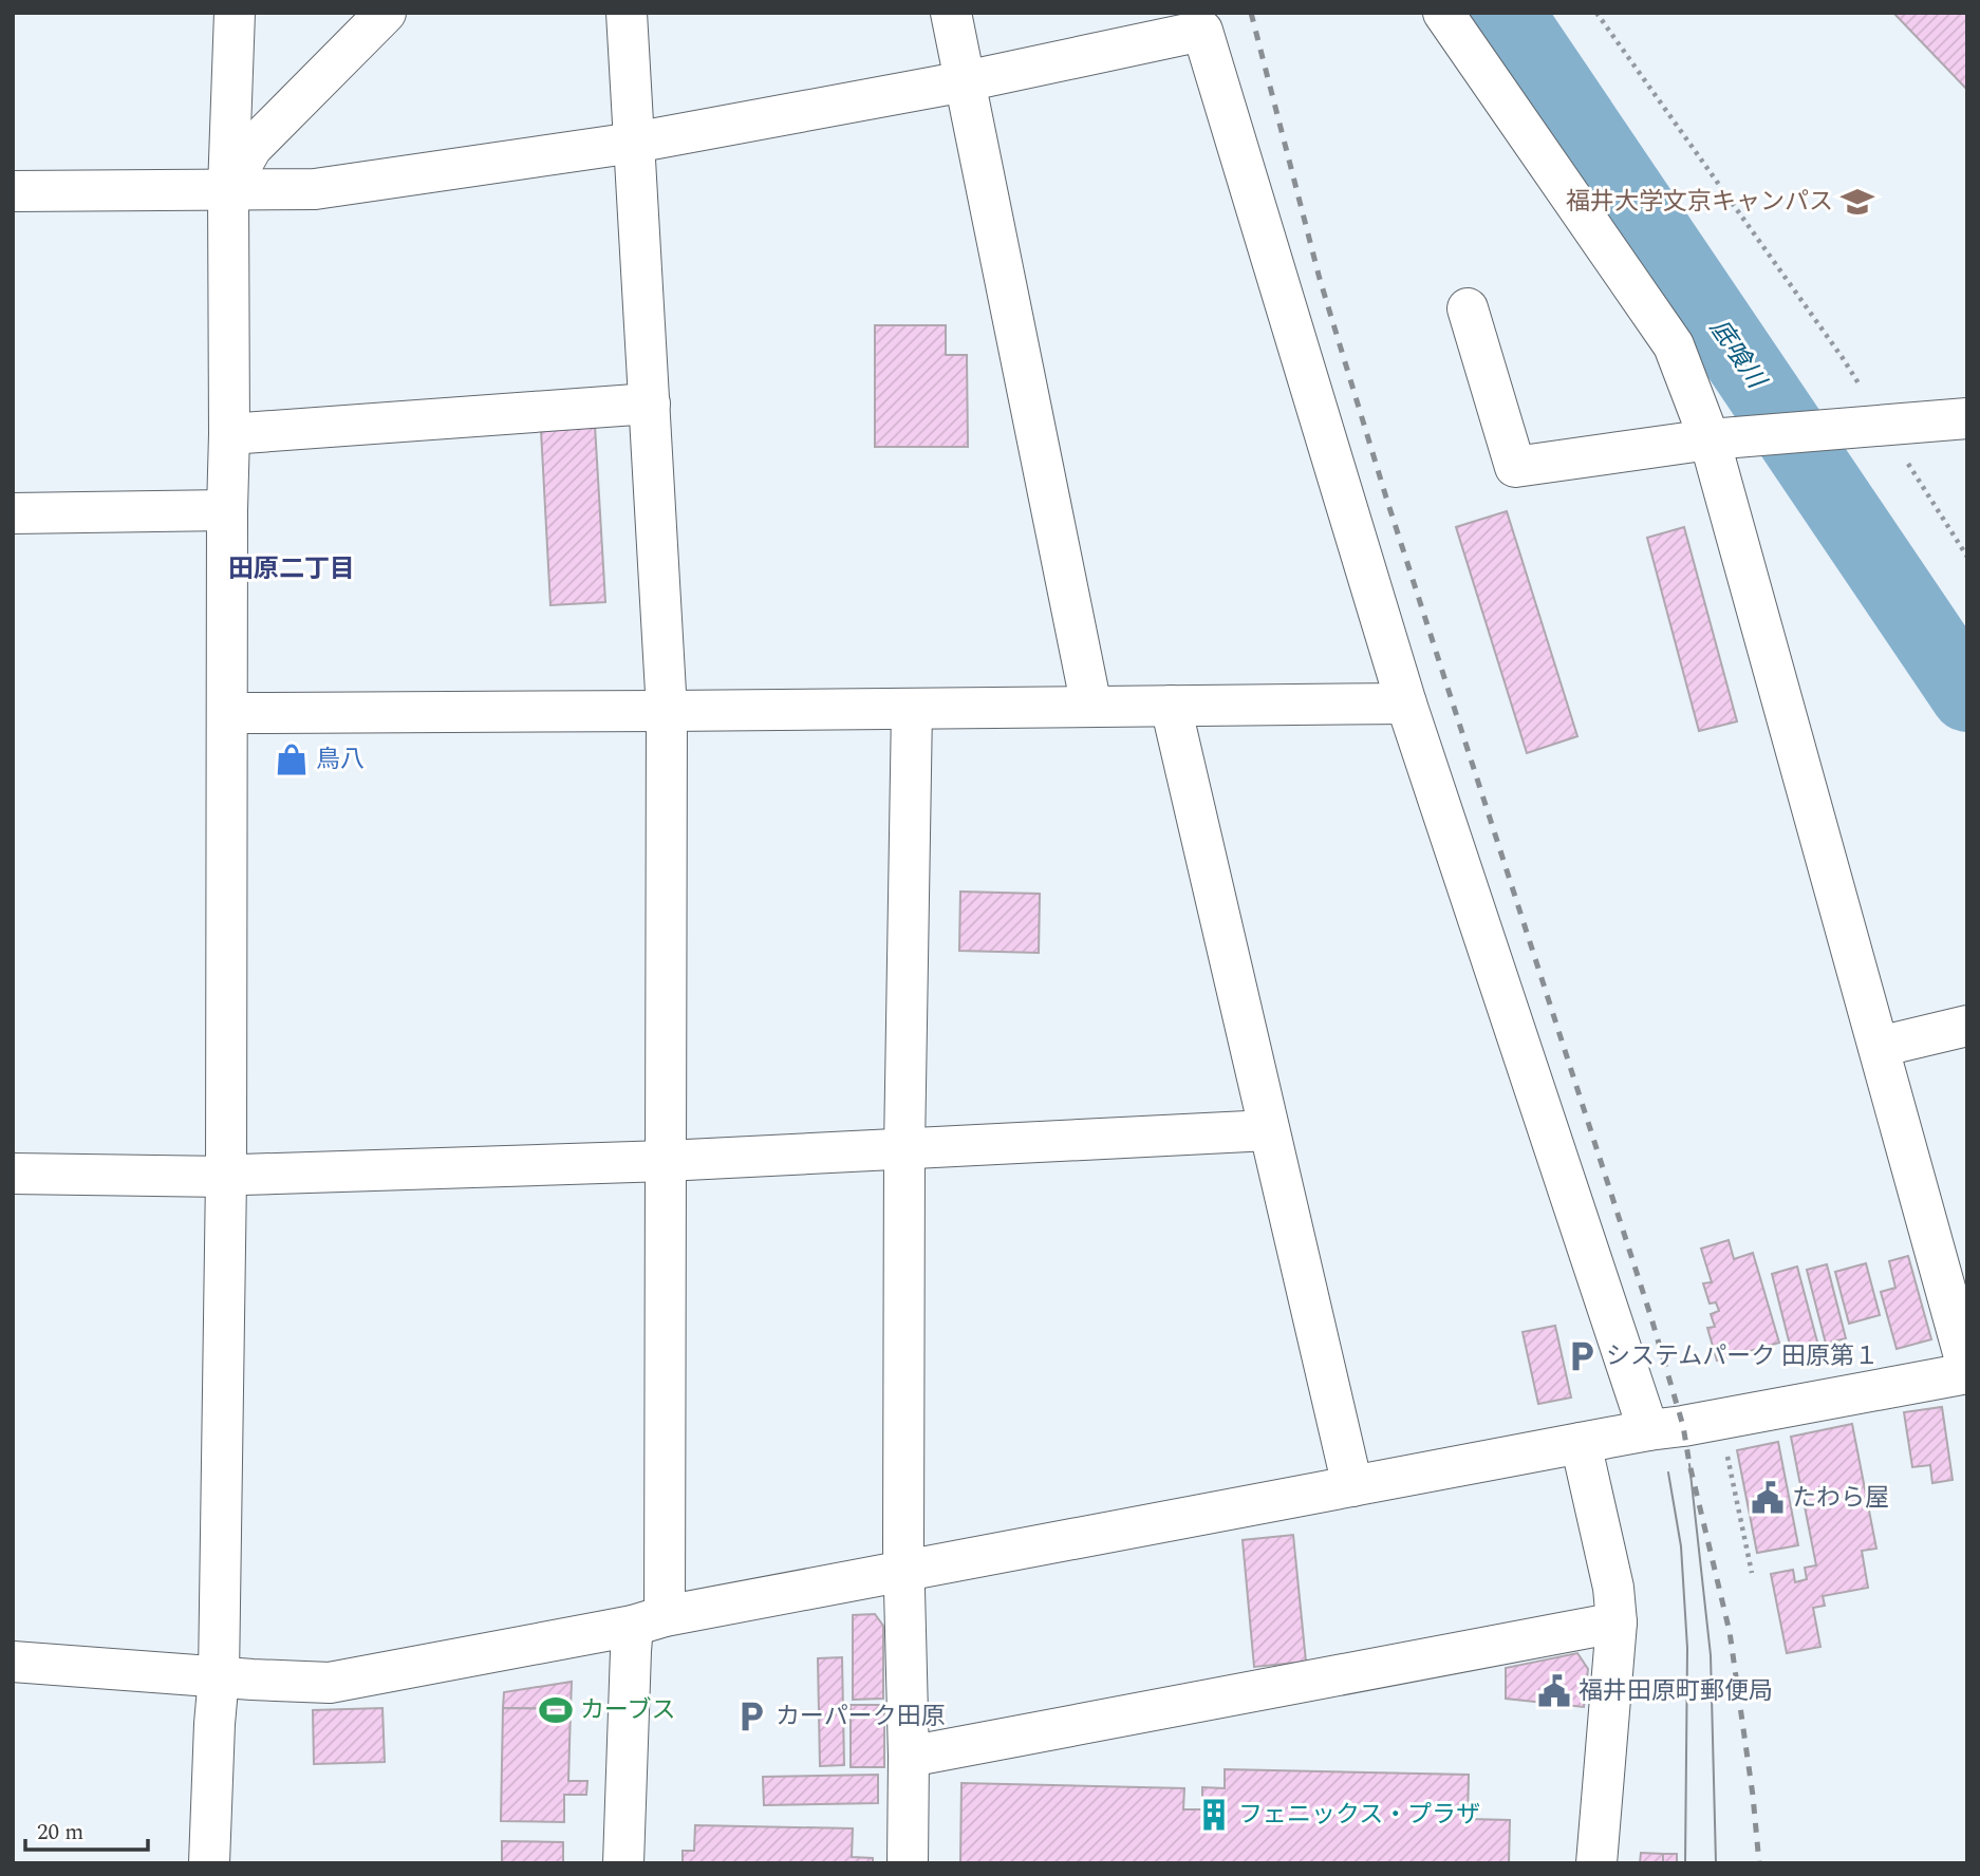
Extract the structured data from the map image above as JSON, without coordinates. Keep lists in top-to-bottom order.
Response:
{
  "districts": ["田原二丁目"],
  "water": ["底喰川"],
  "places": {
    "school or university": ["福井大学文京キャンパス"],
    "shop": ["鳥八"],
    "parking": ["システムパーク 田原第１", "カーパーク田原"],
    "public building": ["たわら屋", "福井田原町郵便局"],
    "sports": ["カーブス"],
    "building": ["フェニックス・プラザ"]
  },
  "scale_bar": "20 m"
}
